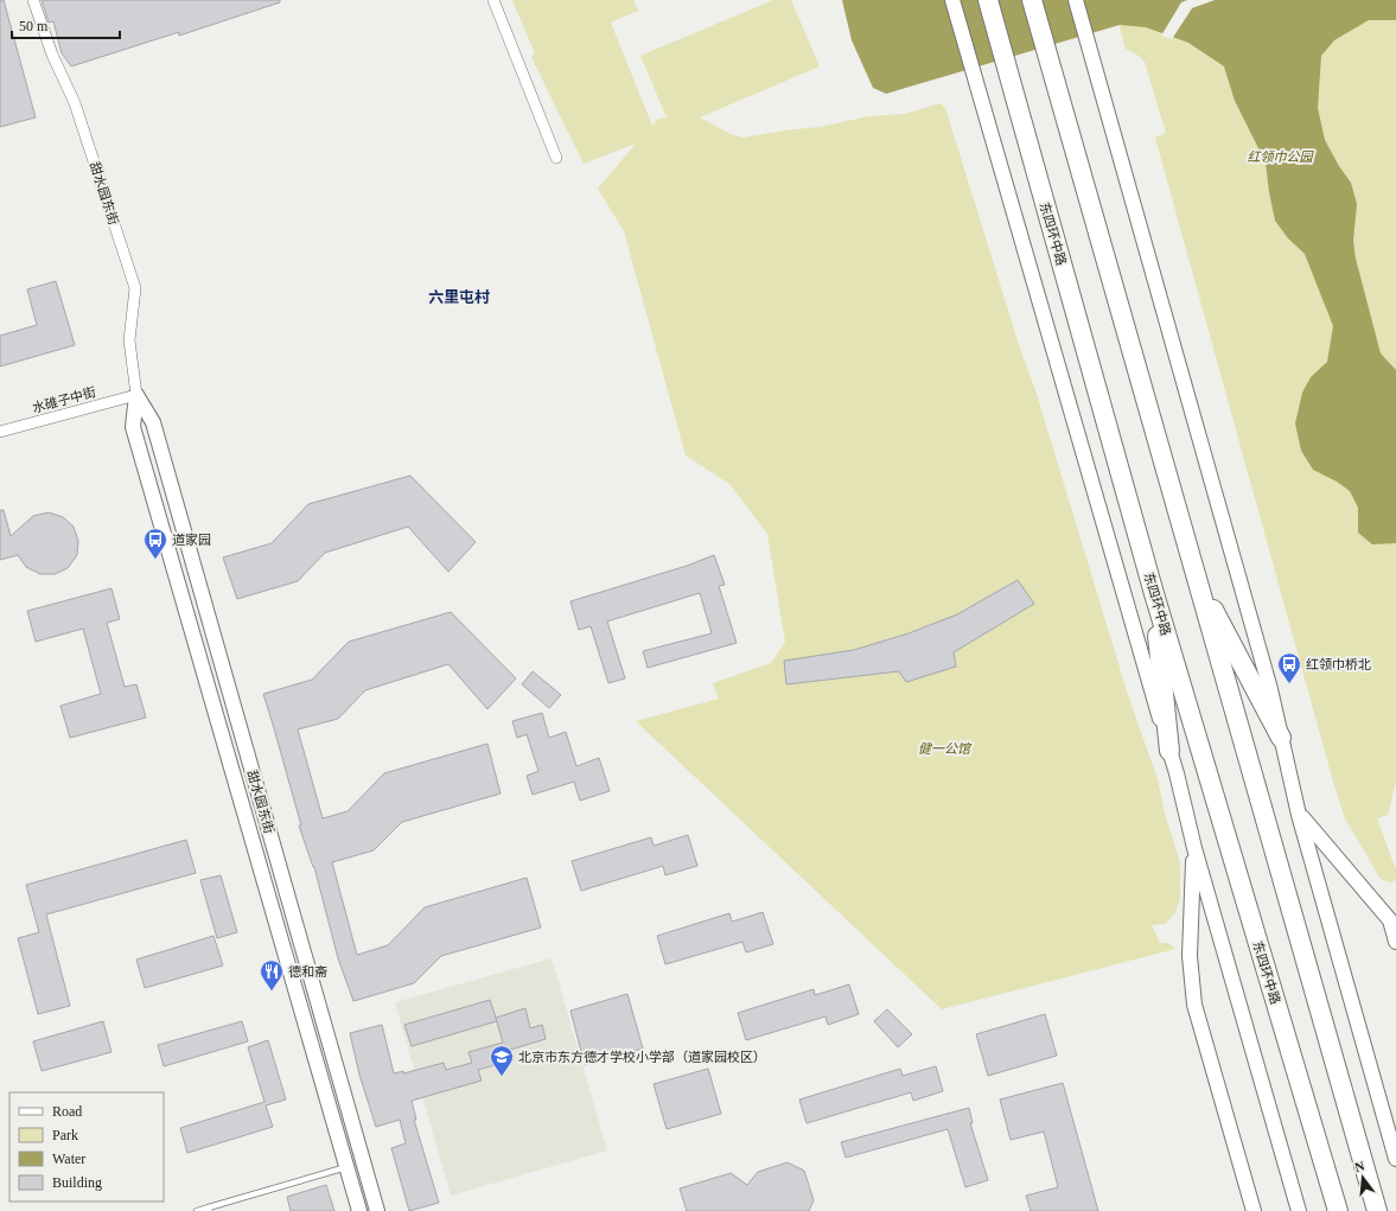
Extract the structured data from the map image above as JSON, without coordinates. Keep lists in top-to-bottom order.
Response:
{
  "streets": {
    "highway": ["东四环中路"],
    "street": ["甜水园东街", "水碓子中街"]
  },
  "crossings": [
    ["甜水园东街", "水碓子中街"]
  ],
  "districts": ["六里屯村"],
  "parks": ["红领巾公园", "健一公馆"],
  "places": {
    "bus stop": ["道家园", "红领巾桥北"],
    "restaurant": ["德和斋"],
    "school or university": ["北京市东方德才学校小学部（道家园校区）"]
  },
  "legend": [
    "Road",
    "Park",
    "Water",
    "Building"
  ],
  "scale_bar": "50 m",
  "north": "top"
}
